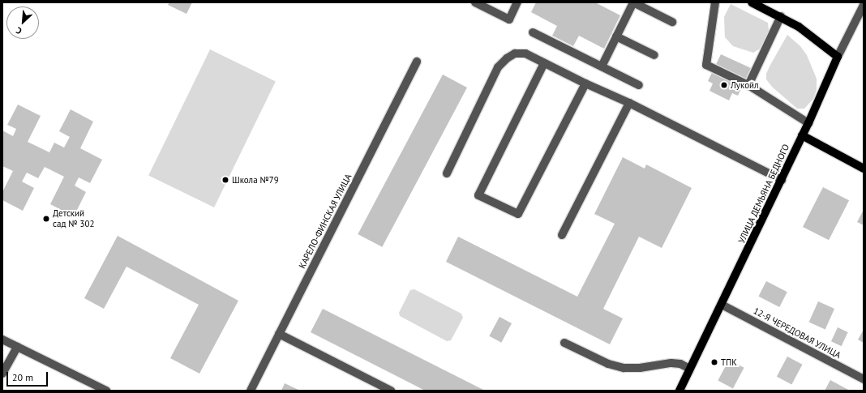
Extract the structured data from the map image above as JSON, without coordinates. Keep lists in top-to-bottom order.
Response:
{
  "streets": {
    "main road": ["УЛИЦА ДЕМЬЯНА БЕДНОГО"],
    "street": ["КАРЕЛО-ФИНСКАЯ УЛИЦА", "12-Я ЧЕРЕДОВАЯ УЛИЦА"]
  },
  "crossings": [
    ["УЛИЦА ДЕМЬЯНА БЕДНОГО", "12-Я ЧЕРЕДОВАЯ УЛИЦА"]
  ],
  "places": [
    "Лукойл",
    "Школа №79",
    "Детский сад № 302",
    "ТПК"
  ],
  "scale_bar": "20 m",
  "north": "bottom left"
}
